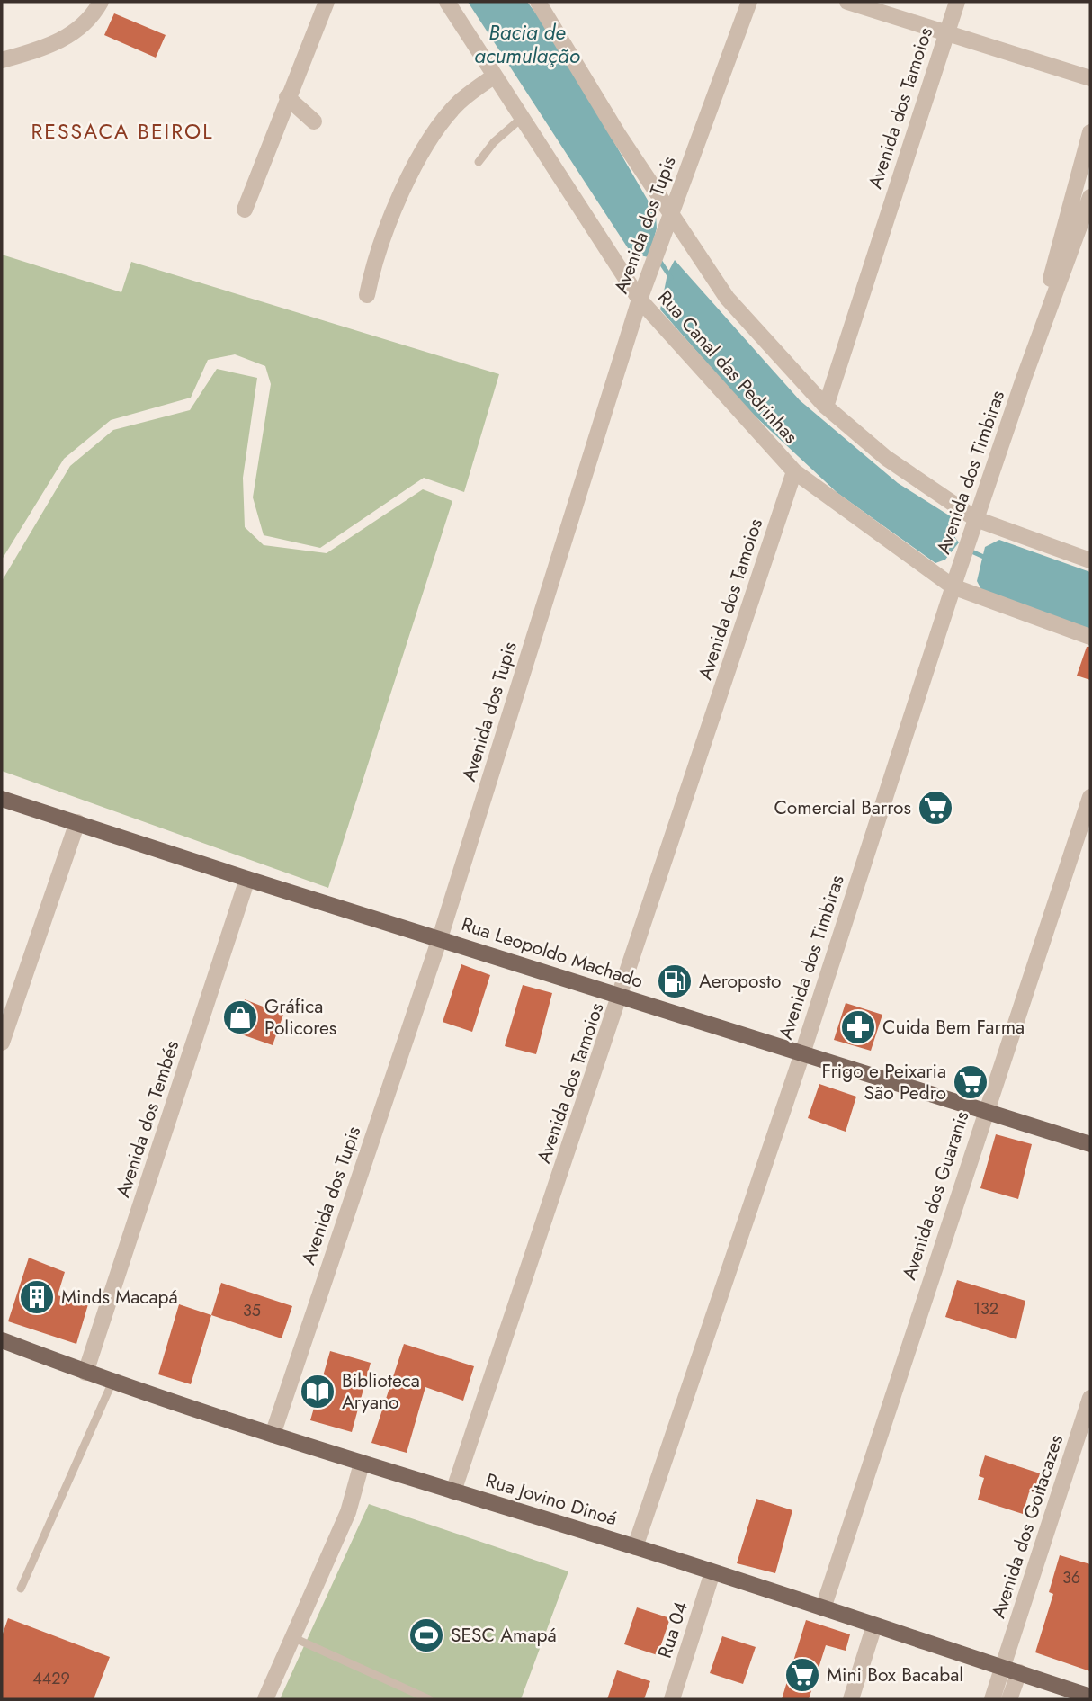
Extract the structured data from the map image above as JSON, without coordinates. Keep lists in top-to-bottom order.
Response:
{
  "streets": {
    "main road": ["Rua Leopoldo Machado", "Rua Jovino Dinoá"],
    "street": [
      "Avenida dos Tamoios",
      "Avenida dos Tupis",
      "Rua Canal das Pedrinhas",
      "Avenida dos Timbiras",
      "Avenida dos Tembés",
      "Avenida dos Guaranis",
      "Avenida dos Goitacazes",
      "Rua 04"
    ]
  },
  "crossings": [
    ["Avenida dos Tamoios", "Rua Canal das Pedrinhas"],
    ["Avenida dos Tamoios", "Rua Leopoldo Machado"],
    ["Avenida dos Tamoios", "Rua Jovino Dinoá"],
    ["Avenida dos Tupis", "Rua Canal das Pedrinhas"],
    ["Avenida dos Tupis", "Rua Leopoldo Machado"],
    ["Avenida dos Tupis", "Rua Jovino Dinoá"],
    ["Rua Canal das Pedrinhas", "Avenida dos Timbiras"],
    ["Avenida dos Timbiras", "Rua Leopoldo Machado"],
    ["Avenida dos Timbiras", "Rua Jovino Dinoá"],
    ["Rua Leopoldo Machado", "Avenida dos Tembés"],
    ["Rua Leopoldo Machado", "Avenida dos Guaranis"],
    ["Avenida dos Tembés", "Rua Jovino Dinoá"],
    ["Avenida dos Guaranis", "Rua Jovino Dinoá"],
    ["Rua Jovino Dinoá", "Avenida dos Goitacazes"],
    ["Rua Jovino Dinoá", "Rua 04"]
  ],
  "districts": ["RESSACA BEIROL"],
  "water": ["Bacia de acumulação"],
  "places": {
    "supermarket": ["Comercial Barros", "Frigo e Peixaria São Pedro", "Mini Box Bacabal"],
    "fuel station": ["Aeroposto"],
    "shop": ["Gráfica Policores"],
    "pharmacy": ["Cuida Bem Farma"],
    "building": ["Minds Macapá"],
    "library": ["Biblioteca Aryano"],
    "sports": ["SESC Amapá"]
  },
  "house_numbers": [
    "132",
    "35",
    "36",
    "4429"
  ]
}
